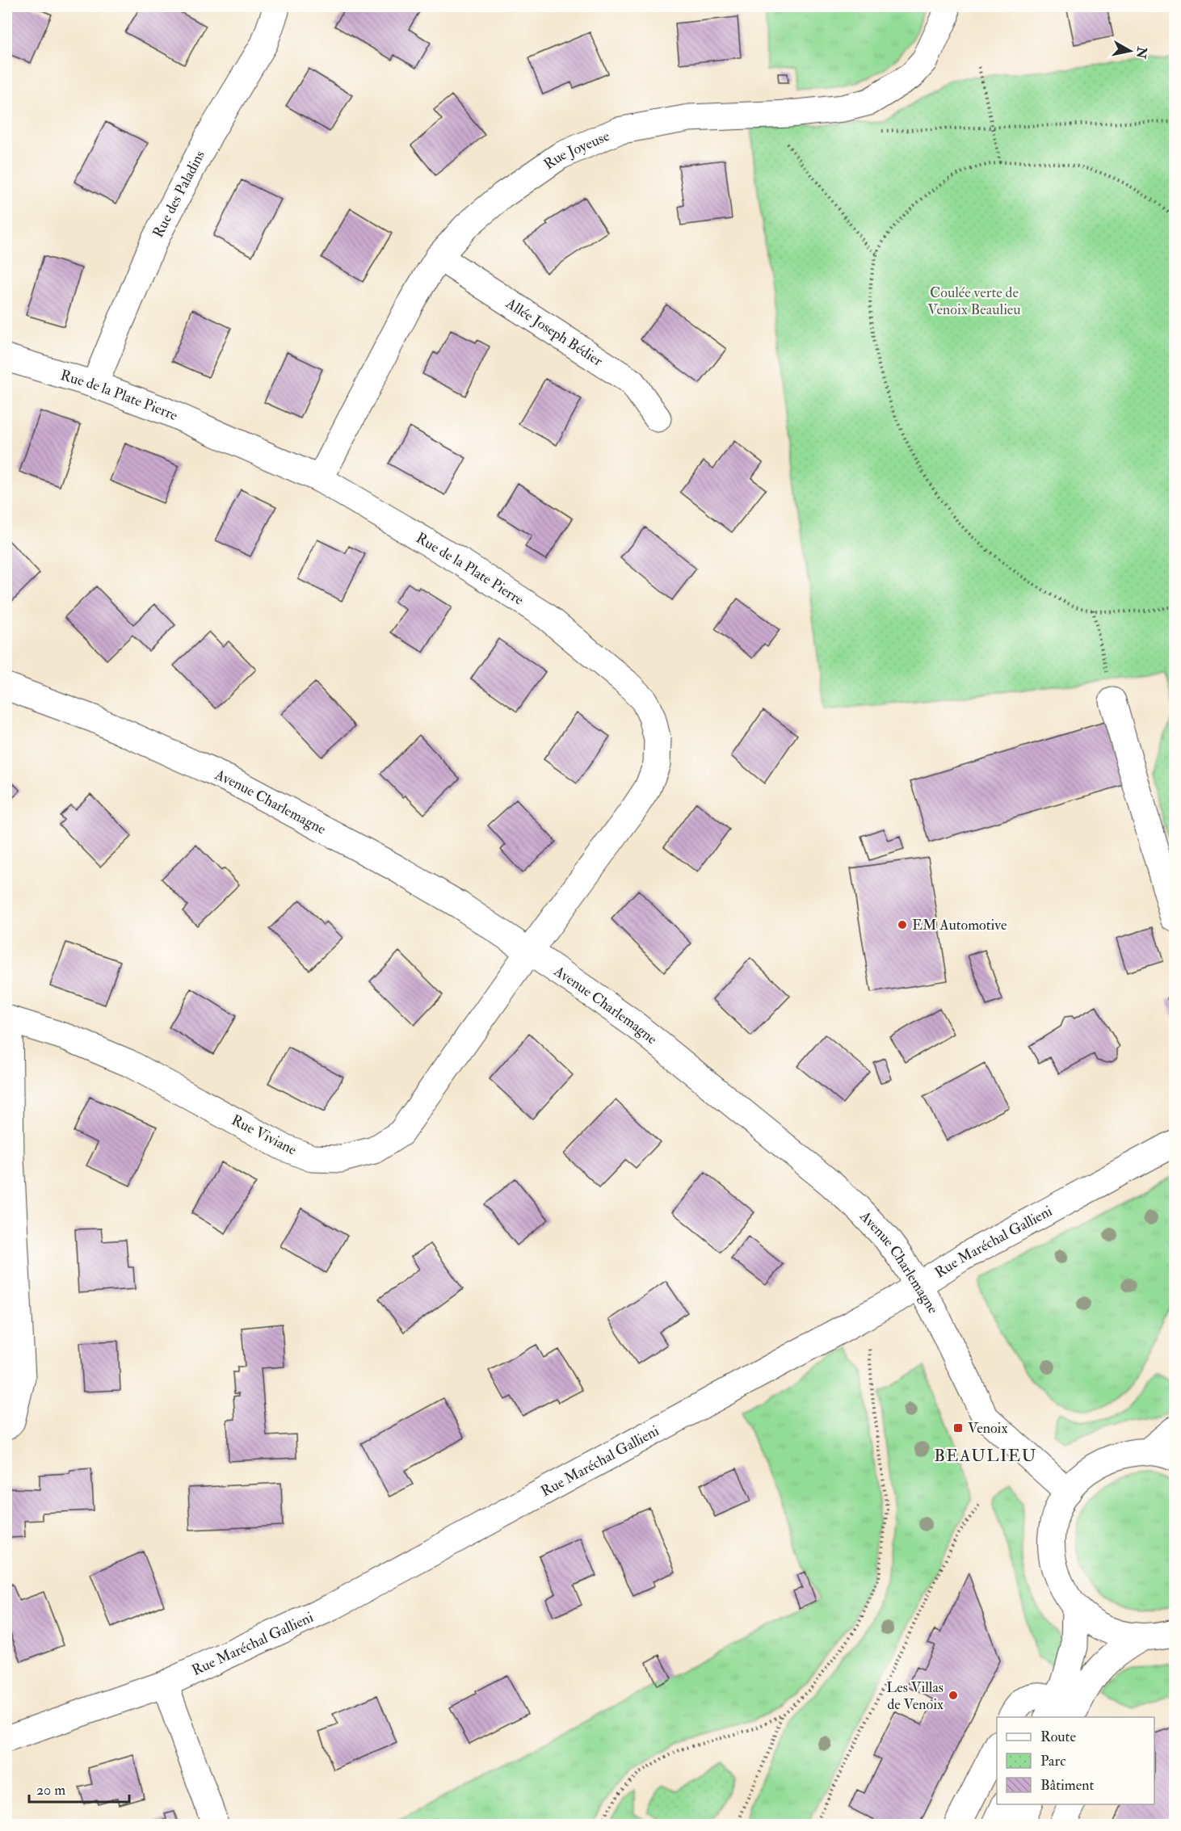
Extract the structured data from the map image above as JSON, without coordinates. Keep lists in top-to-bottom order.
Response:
{
  "streets": {
    "street": [
      "Rue Joyeuse",
      "Rue des Paladins",
      "Allée Joseph Bédier",
      "Rue de la Plate Pierre",
      "Avenue Charlemagne",
      "Rue Viviane",
      "Rue Maréchal Gallieni"
    ]
  },
  "crossings": [
    ["Rue Joyeuse", "Allée Joseph Bédier"],
    ["Rue Joyeuse", "Rue de la Plate Pierre"],
    ["Rue des Paladins", "Rue de la Plate Pierre"],
    ["Rue de la Plate Pierre", "Avenue Charlemagne"],
    ["Rue de la Plate Pierre", "Rue Viviane"],
    ["Avenue Charlemagne", "Rue Viviane"],
    ["Avenue Charlemagne", "Rue Maréchal Gallieni"]
  ],
  "districts": ["BEAULIEU"],
  "parks": ["Coulée verte de Venoix Beaulieu"],
  "places": {
    "other": ["EM Automotive", "Les Villas de Venoix"],
    "transit": ["Venoix"]
  },
  "legend": ["Route", "Parc", "Bâtiment"],
  "scale_bar": "20 m",
  "north": "right"
}
